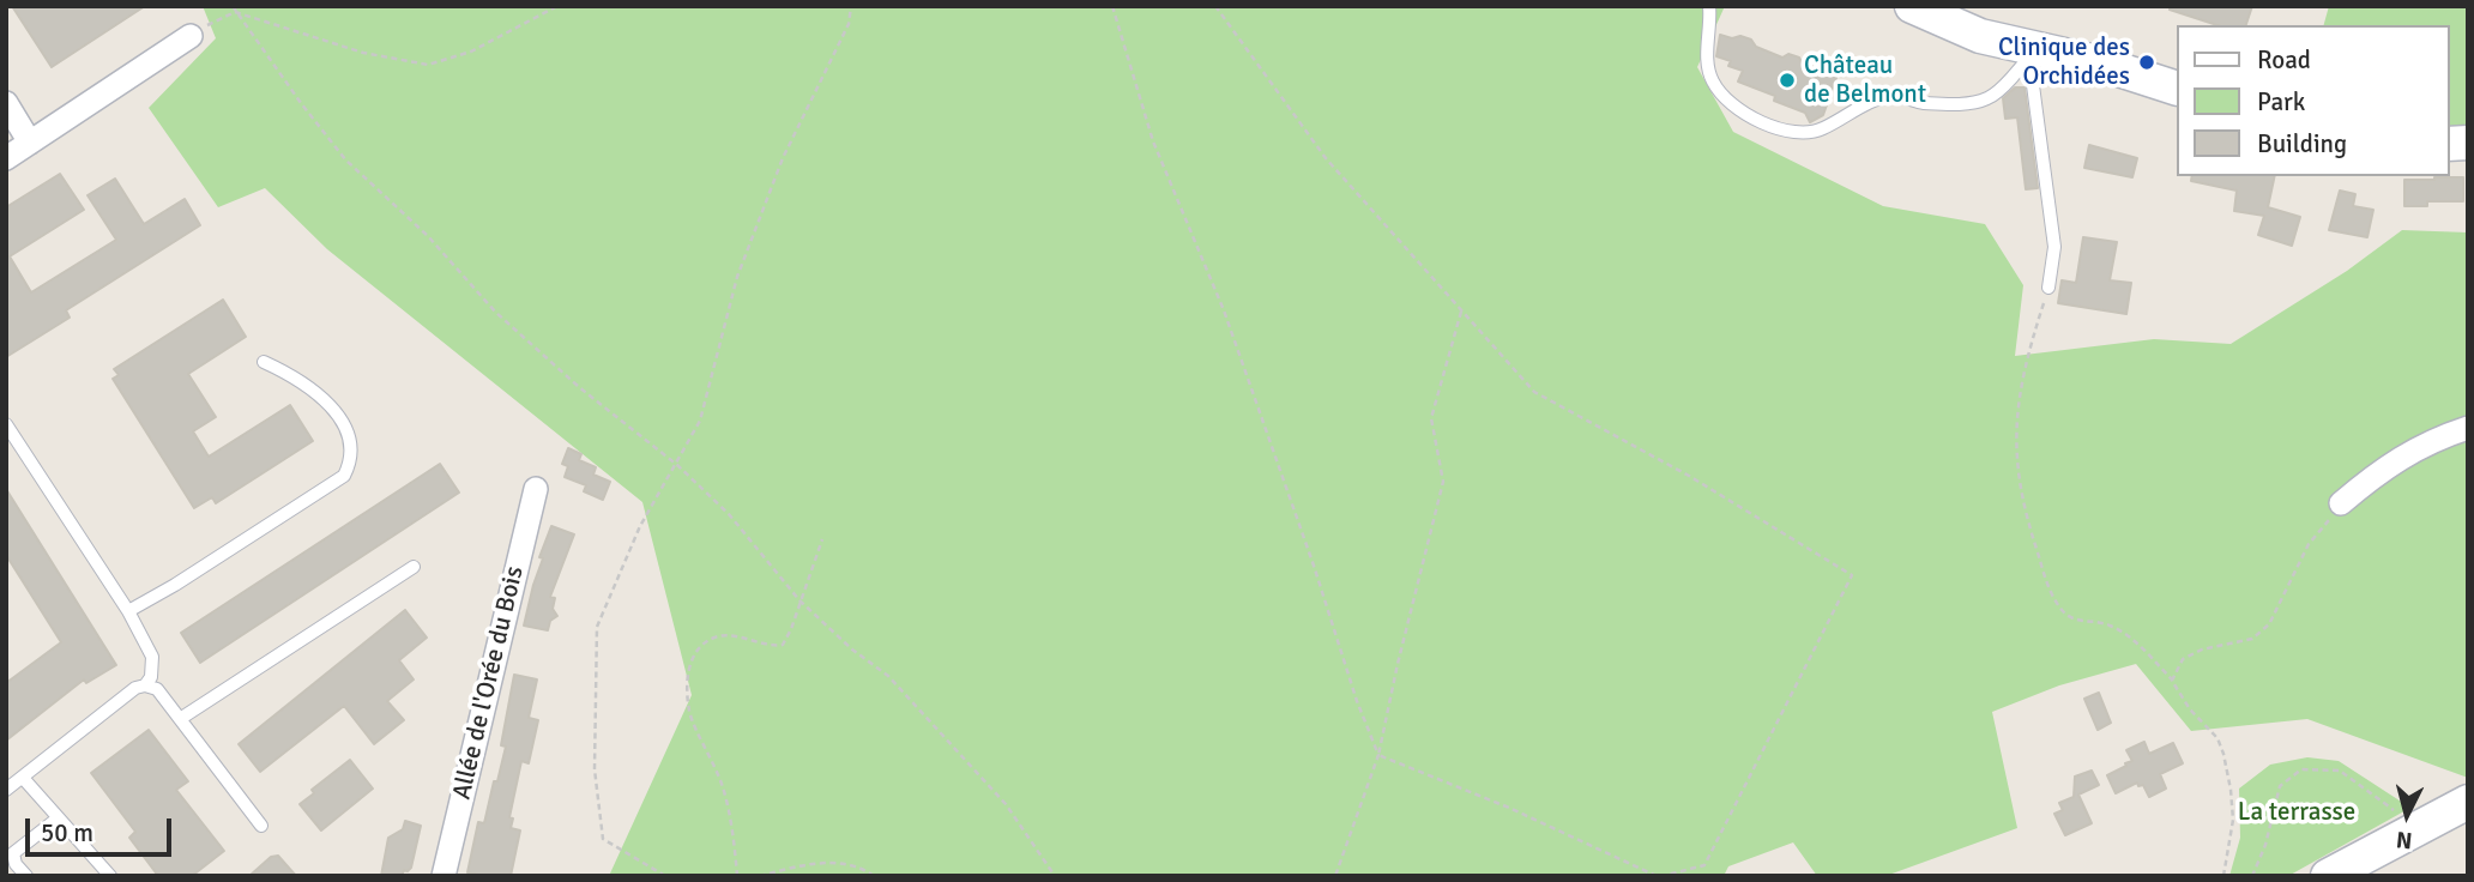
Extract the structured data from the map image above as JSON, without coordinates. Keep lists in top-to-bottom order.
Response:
{
  "streets": {
    "street": ["Allée de l'Orée du Bois"]
  },
  "parks": ["La terrasse"],
  "places": ["Clinique des Orchidées", "Château de Belmont"],
  "legend": ["Road", "Park", "Building"],
  "scale_bar": "50 m",
  "north": "bottom"
}
